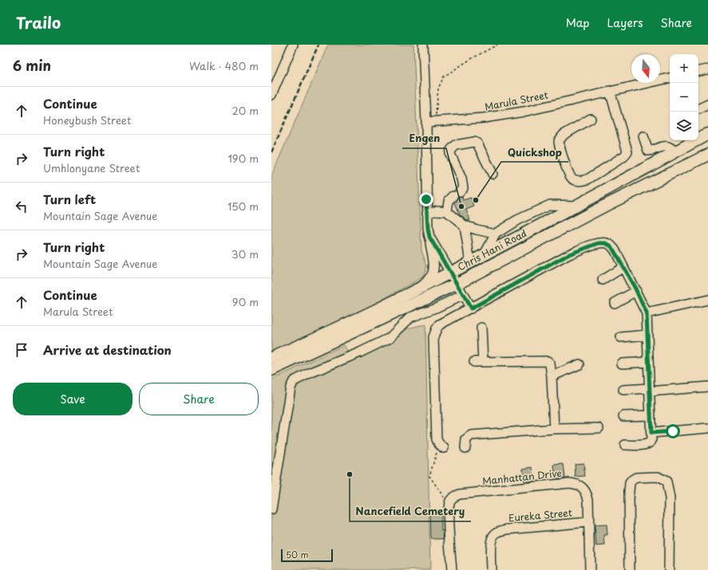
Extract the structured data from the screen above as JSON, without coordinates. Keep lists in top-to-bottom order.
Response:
{
  "streets": {
    "main road": ["Chris Hani Road"],
    "street": ["Marula Street", "Manhattan Drive", "Eureka Street"]
  },
  "crossings": [
    ["Manhattan Drive", "Eureka Street"]
  ],
  "places": ["Quickshop", "Engen", "Nancefield Cemetery"],
  "scale_bar": "50 m",
  "north": "bottom",
  "page": {
    "header": "Trailo",
    "nav": ["Map", "Layers", "Share"],
    "heading": ["6 min", "Walk · 480 m"],
    "map_buttons": ["+", "−"],
    "list": [
      ["Continue", "Honeybush Street", "20 m"],
      ["Turn right", "Umhlonyane Street", "190 m"],
      ["Turn left", "Mountain Sage Avenue", "150 m"],
      ["Turn right", "Mountain Sage Avenue", "30 m"],
      ["Continue", "Marula Street", "90 m"],
      "Arrive at destination"
    ],
    "buttons": ["Save", "Share"],
    "scale": "50 m"
  }
}
